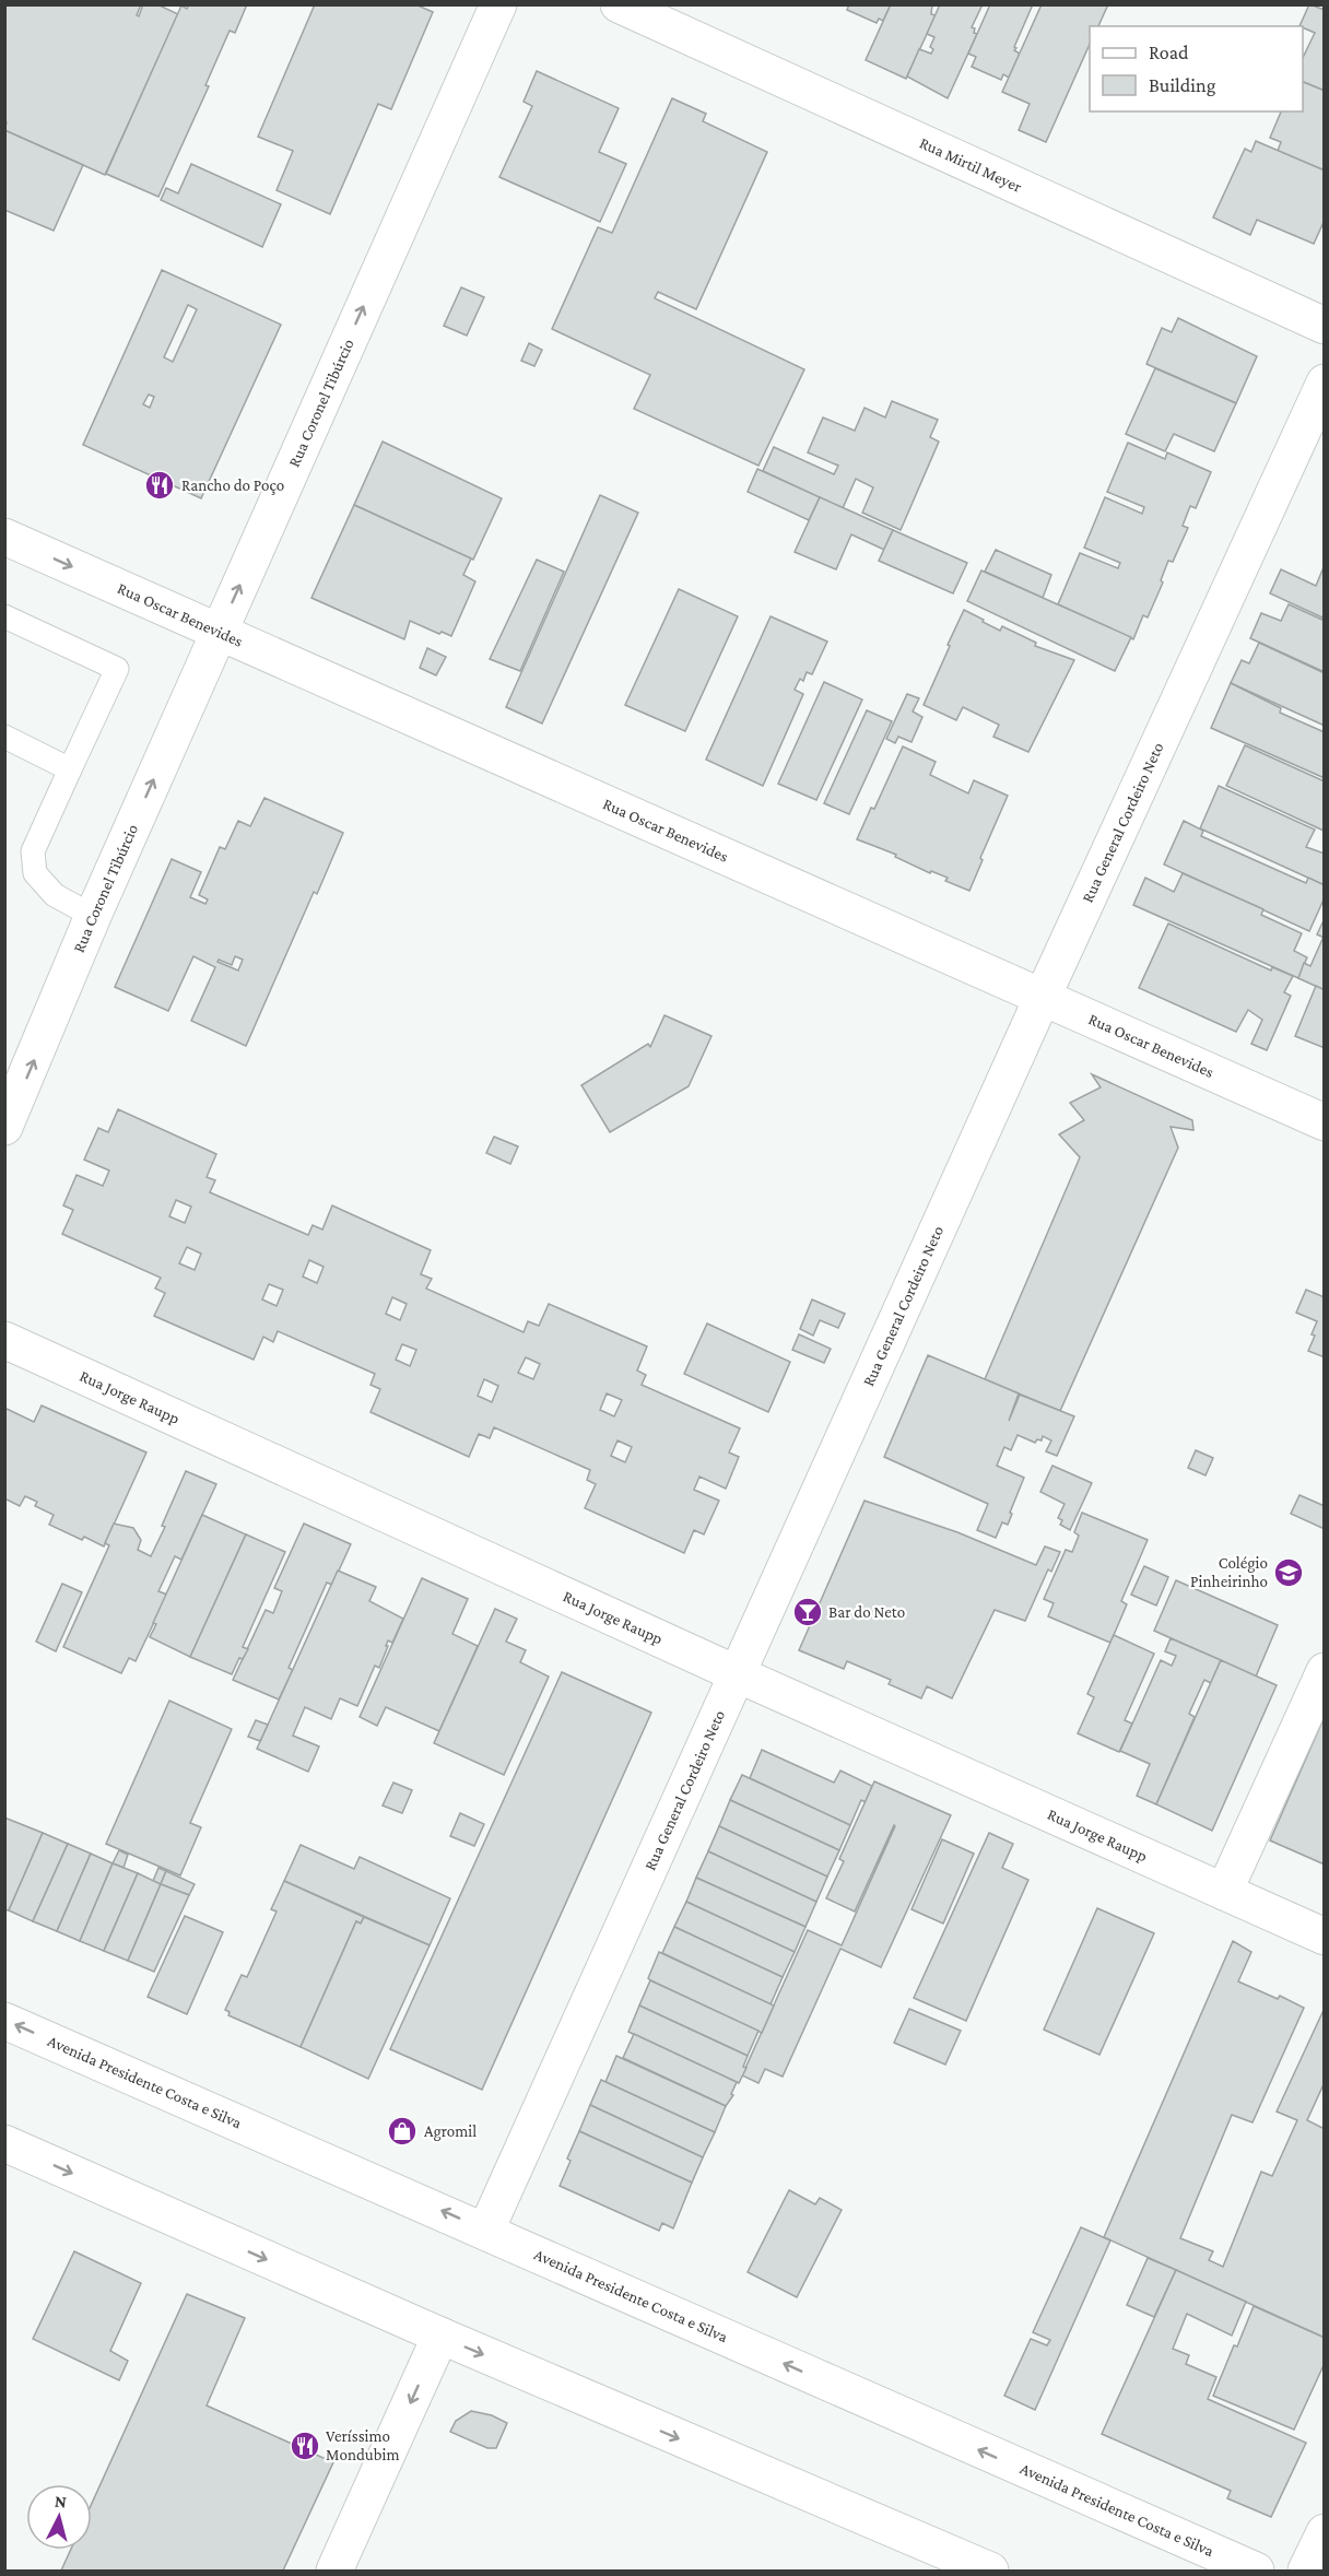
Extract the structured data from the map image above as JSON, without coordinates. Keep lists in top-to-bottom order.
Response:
{
  "streets": {
    "street": [
      "Rua Mirtil Meyer",
      "Rua Coronel Tibúrcio",
      "Rua Oscar Benevides",
      "Rua General Cordeiro Neto",
      "Rua Jorge Raupp",
      "Avenida Presidente Costa e Silva"
    ]
  },
  "crossings": [
    ["Rua Coronel Tibúrcio", "Rua Oscar Benevides"],
    ["Rua Oscar Benevides", "Rua General Cordeiro Neto"],
    ["Rua General Cordeiro Neto", "Rua Jorge Raupp"],
    ["Rua General Cordeiro Neto", "Avenida Presidente Costa e Silva"]
  ],
  "one_way": ["Rua Coronel Tibúrcio"],
  "places": {
    "restaurant": ["Rancho do Poço", "Veríssimo Mondubim"],
    "school or university": ["Colégio Pinheirinho"],
    "bar": ["Bar do Neto"],
    "shop": ["Agromil"]
  },
  "legend": ["Road", "Building"],
  "north": "top"
}
